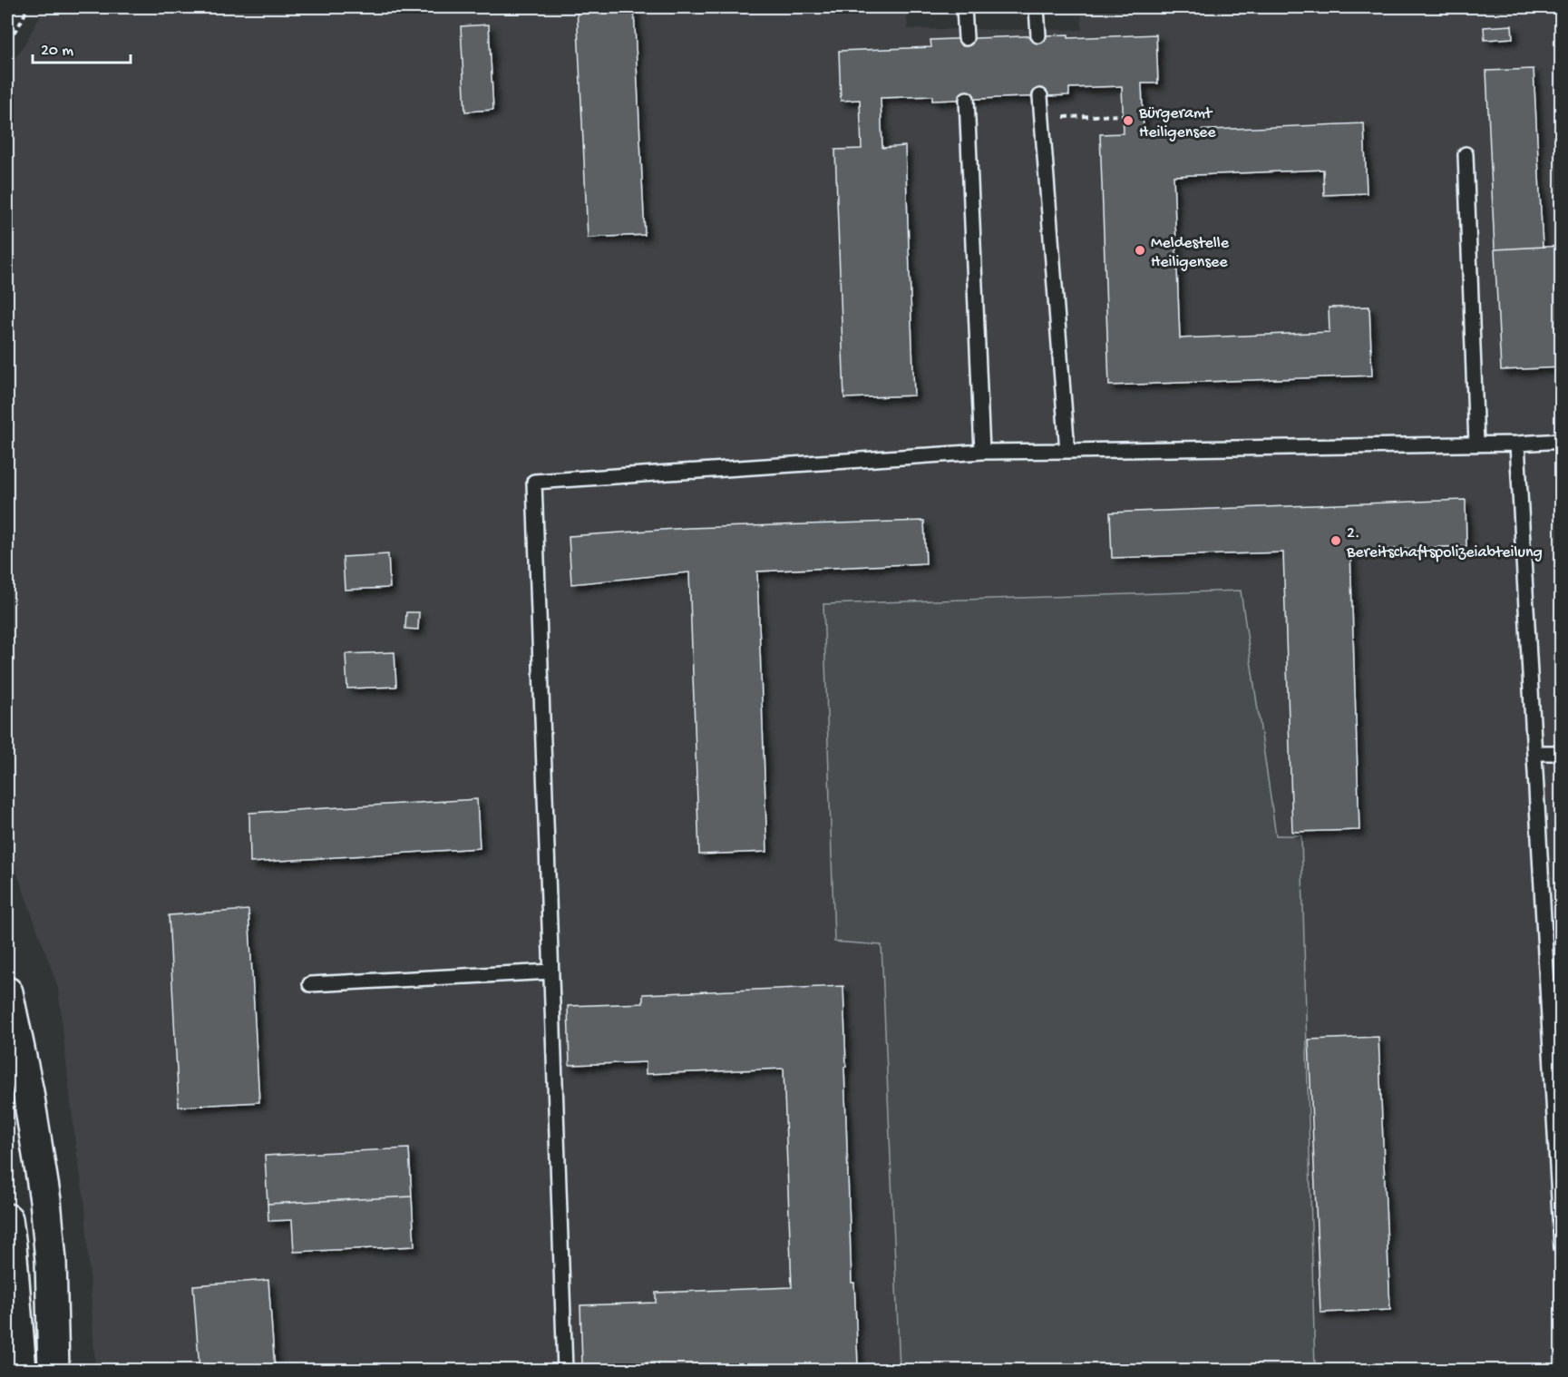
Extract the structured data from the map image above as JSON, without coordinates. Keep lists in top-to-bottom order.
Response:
{
  "places": ["Bürgeramt Heiligensee", "Meldestelle Heiligensee", "2. Bereitschaftspolizeiabteilung"],
  "scale_bar": "20 m"
}
